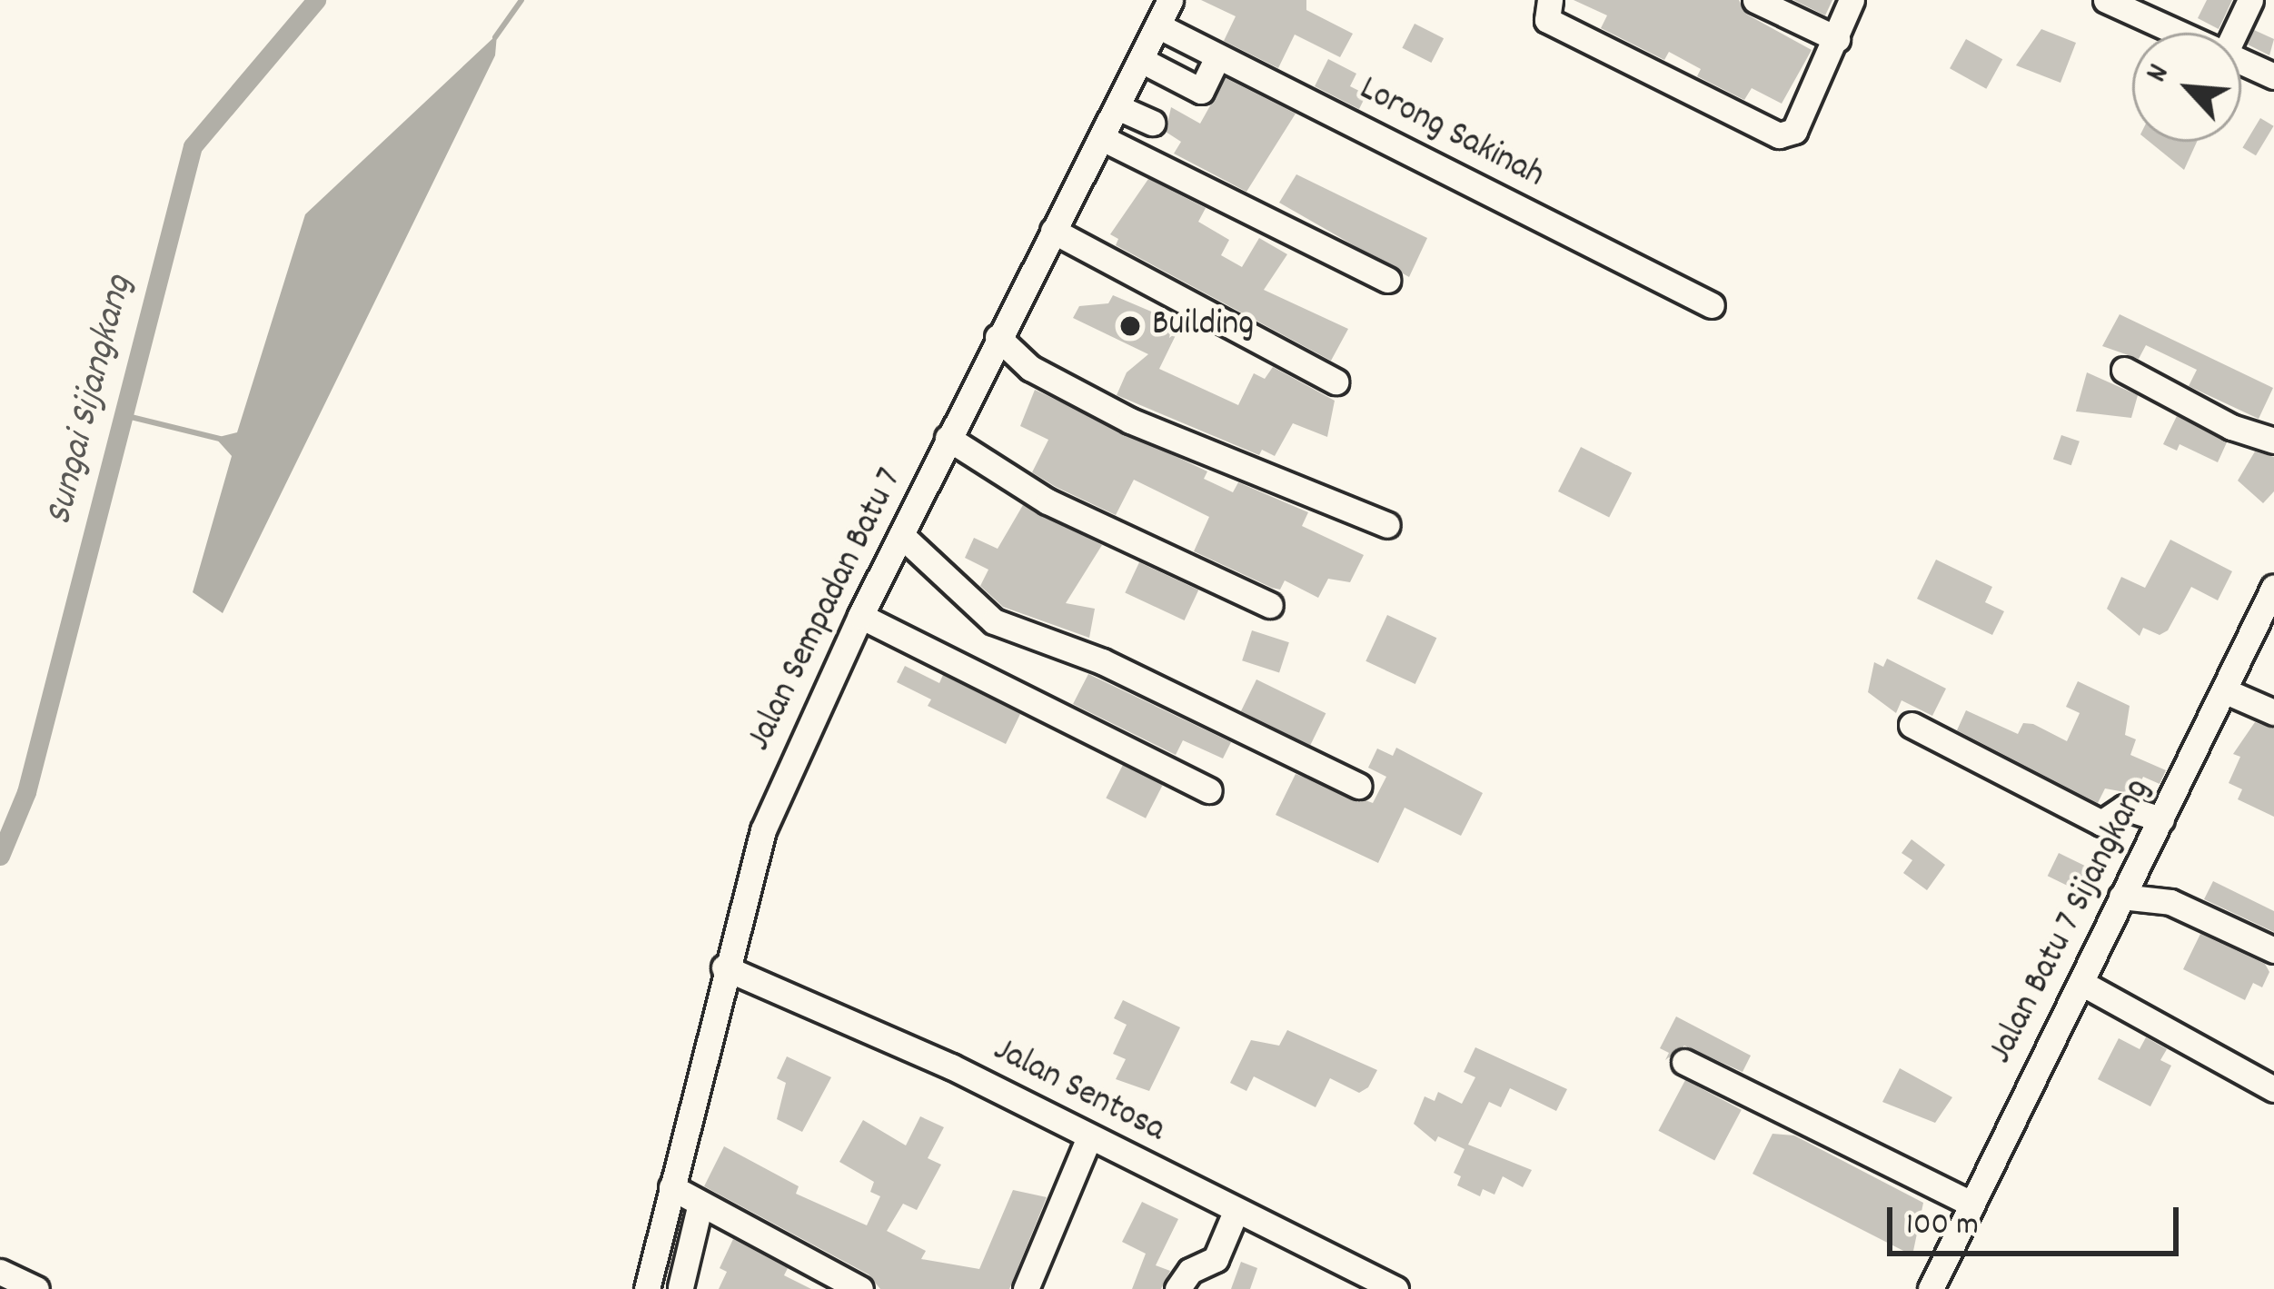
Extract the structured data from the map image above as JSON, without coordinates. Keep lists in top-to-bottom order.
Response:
{
  "streets": {
    "street": [
      "Lorong Sakinah",
      "Jalan Sempadan Batu 7",
      "Jalan Batu 7 Sijangkang",
      "Jalan Sentosa"
    ]
  },
  "crossings": [
    ["Lorong Sakinah", "Jalan Sempadan Batu 7"],
    ["Jalan Sempadan Batu 7", "Jalan Sentosa"]
  ],
  "water": ["Sungai Sijangkang"],
  "places": ["Building"],
  "scale_bar": "100 m",
  "north": "top left"
}
